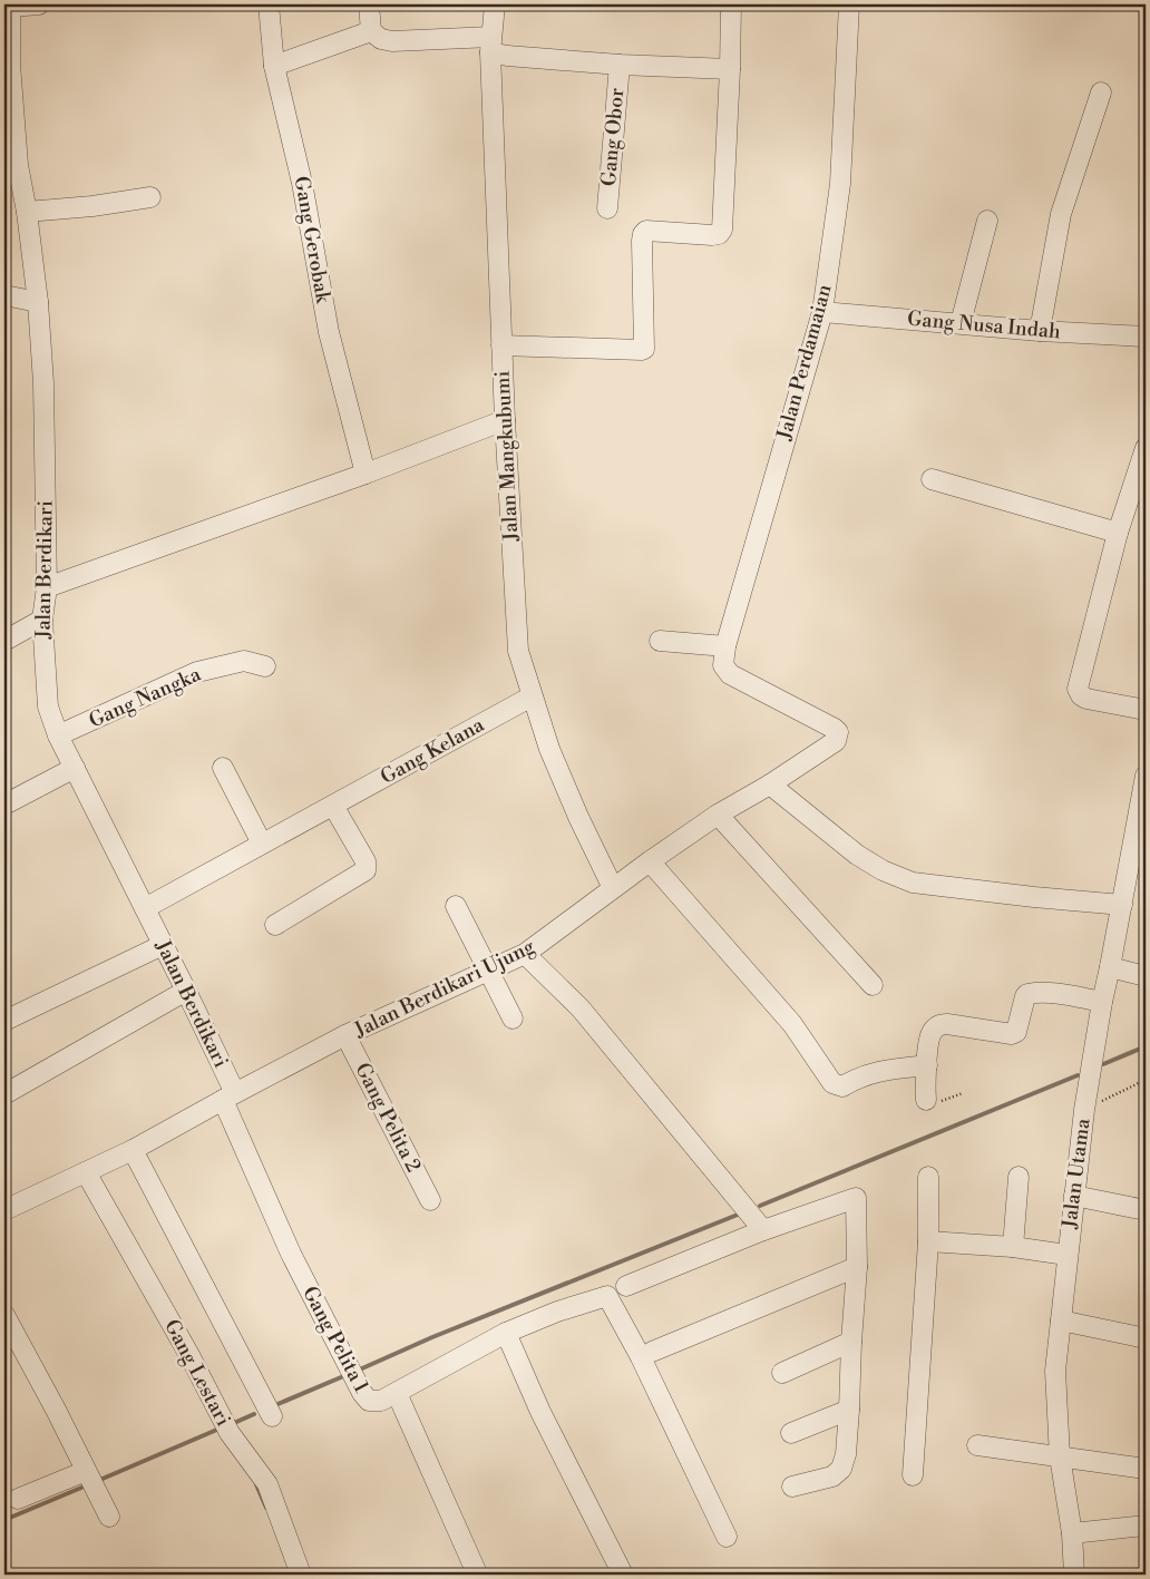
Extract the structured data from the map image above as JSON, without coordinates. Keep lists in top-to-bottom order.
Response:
{
  "streets": {
    "street": [
      "Gang Obor",
      "Gang Gerobak",
      "Gang Nusa Indah",
      "Jalan Perdamaian",
      "Jalan Mangkubumi",
      "Jalan Berdikari",
      "Gang Nangka",
      "Gang Kelana",
      "Jalan Berdikari Ujung",
      "Gang Pelita 2",
      "Jalan Utama",
      "Gang Pelita 1",
      "Gang Lestari"
    ]
  },
  "crossings": [
    ["Gang Nusa Indah", "Jalan Perdamaian"],
    ["Jalan Perdamaian", "Jalan Berdikari Ujung"],
    ["Jalan Mangkubumi", "Gang Kelana"],
    ["Jalan Mangkubumi", "Jalan Berdikari Ujung"],
    ["Jalan Berdikari", "Gang Nangka"],
    ["Jalan Berdikari", "Gang Kelana"],
    ["Jalan Berdikari", "Jalan Berdikari Ujung"],
    ["Jalan Berdikari", "Gang Pelita 1"],
    ["Jalan Berdikari Ujung", "Gang Pelita 2"],
    ["Jalan Berdikari Ujung", "Gang Pelita 1"],
    ["Jalan Berdikari Ujung", "Gang Lestari"]
  ]
}
